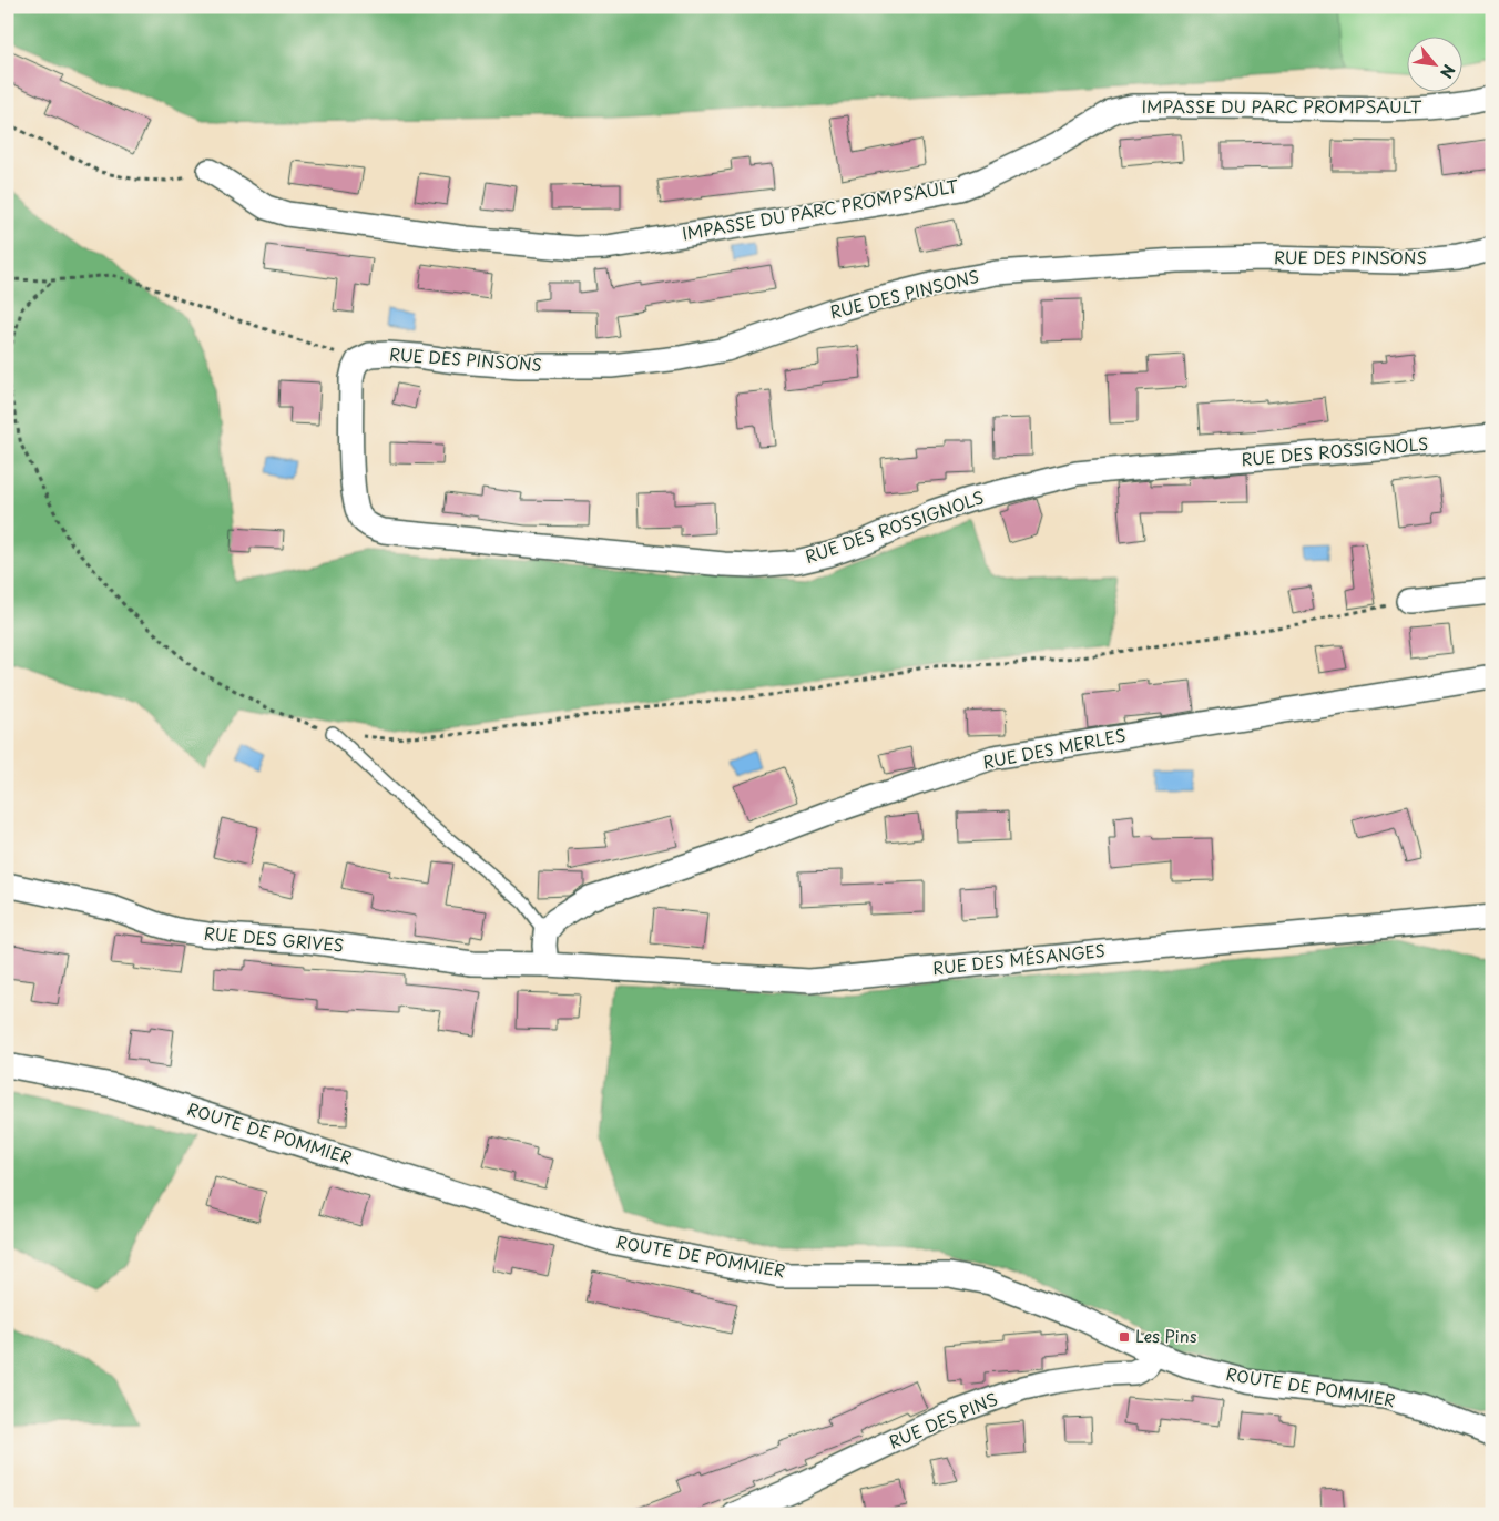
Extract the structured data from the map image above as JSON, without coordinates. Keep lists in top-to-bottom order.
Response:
{
  "streets": {
    "street": [
      "IMPASSE DU PARC PROMPSAULT",
      "RUE DES PINSONS",
      "RUE DES ROSSIGNOLS",
      "RUE DES MERLES",
      "RUE DES GRIVES",
      "RUE DES MÉSANGES",
      "ROUTE DE POMMIER",
      "RUE DES PINS"
    ]
  },
  "crossings": [
    ["RUE DES PINSONS", "RUE DES ROSSIGNOLS"],
    ["RUE DES GRIVES", "RUE DES MÉSANGES"],
    ["ROUTE DE POMMIER", "RUE DES PINS"]
  ],
  "places": {
    "transit": ["Les Pins"]
  },
  "north": "bottom right"
}
